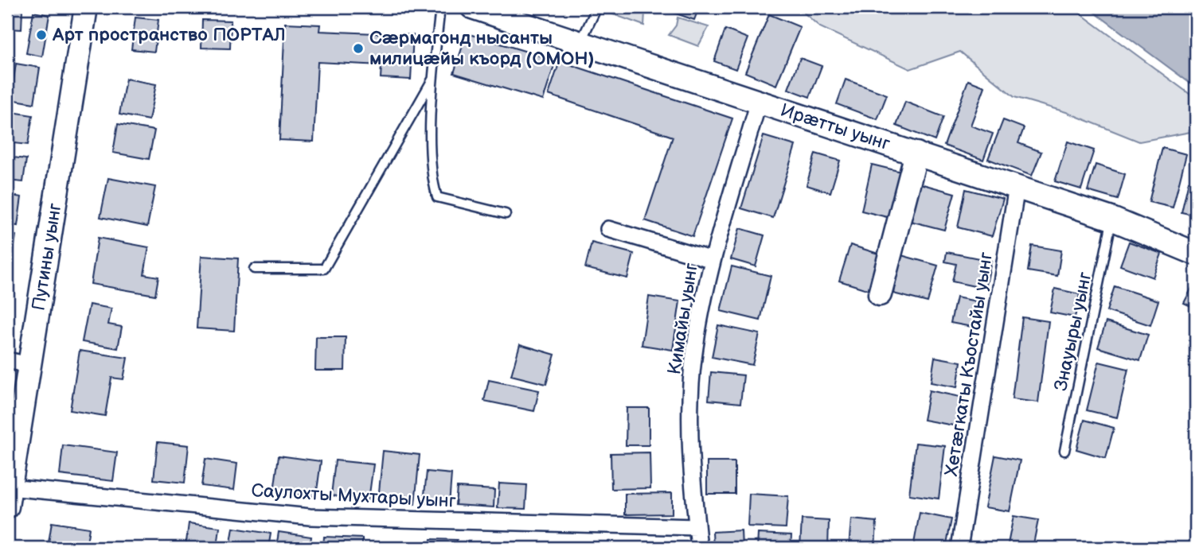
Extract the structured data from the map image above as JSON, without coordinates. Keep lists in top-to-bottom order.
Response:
{
  "streets": {
    "street": [
      "Ирæтты уынг",
      "Путины уынг",
      "Кимайы уынг",
      "Хетæгкаты Къостайы уынг",
      "Саулохты Мухтары уынг"
    ],
    "lane": ["Знауыры уынг"]
  },
  "crossings": [
    ["Ирæтты уынг", "Кимайы уынг"],
    ["Ирæтты уынг", "Знауыры уынг"],
    ["Ирæтты уынг", "Хетæгкаты Къостайы уынг"],
    ["Путины уынг", "Саулохты Мухтары уынг"],
    ["Кимайы уынг", "Саулохты Мухтары уынг"]
  ],
  "places": ["Арт пространство ПОРТАЛ", "Сæрмагонд нысанты милицæйы къорд (ОМОН)"]
}
